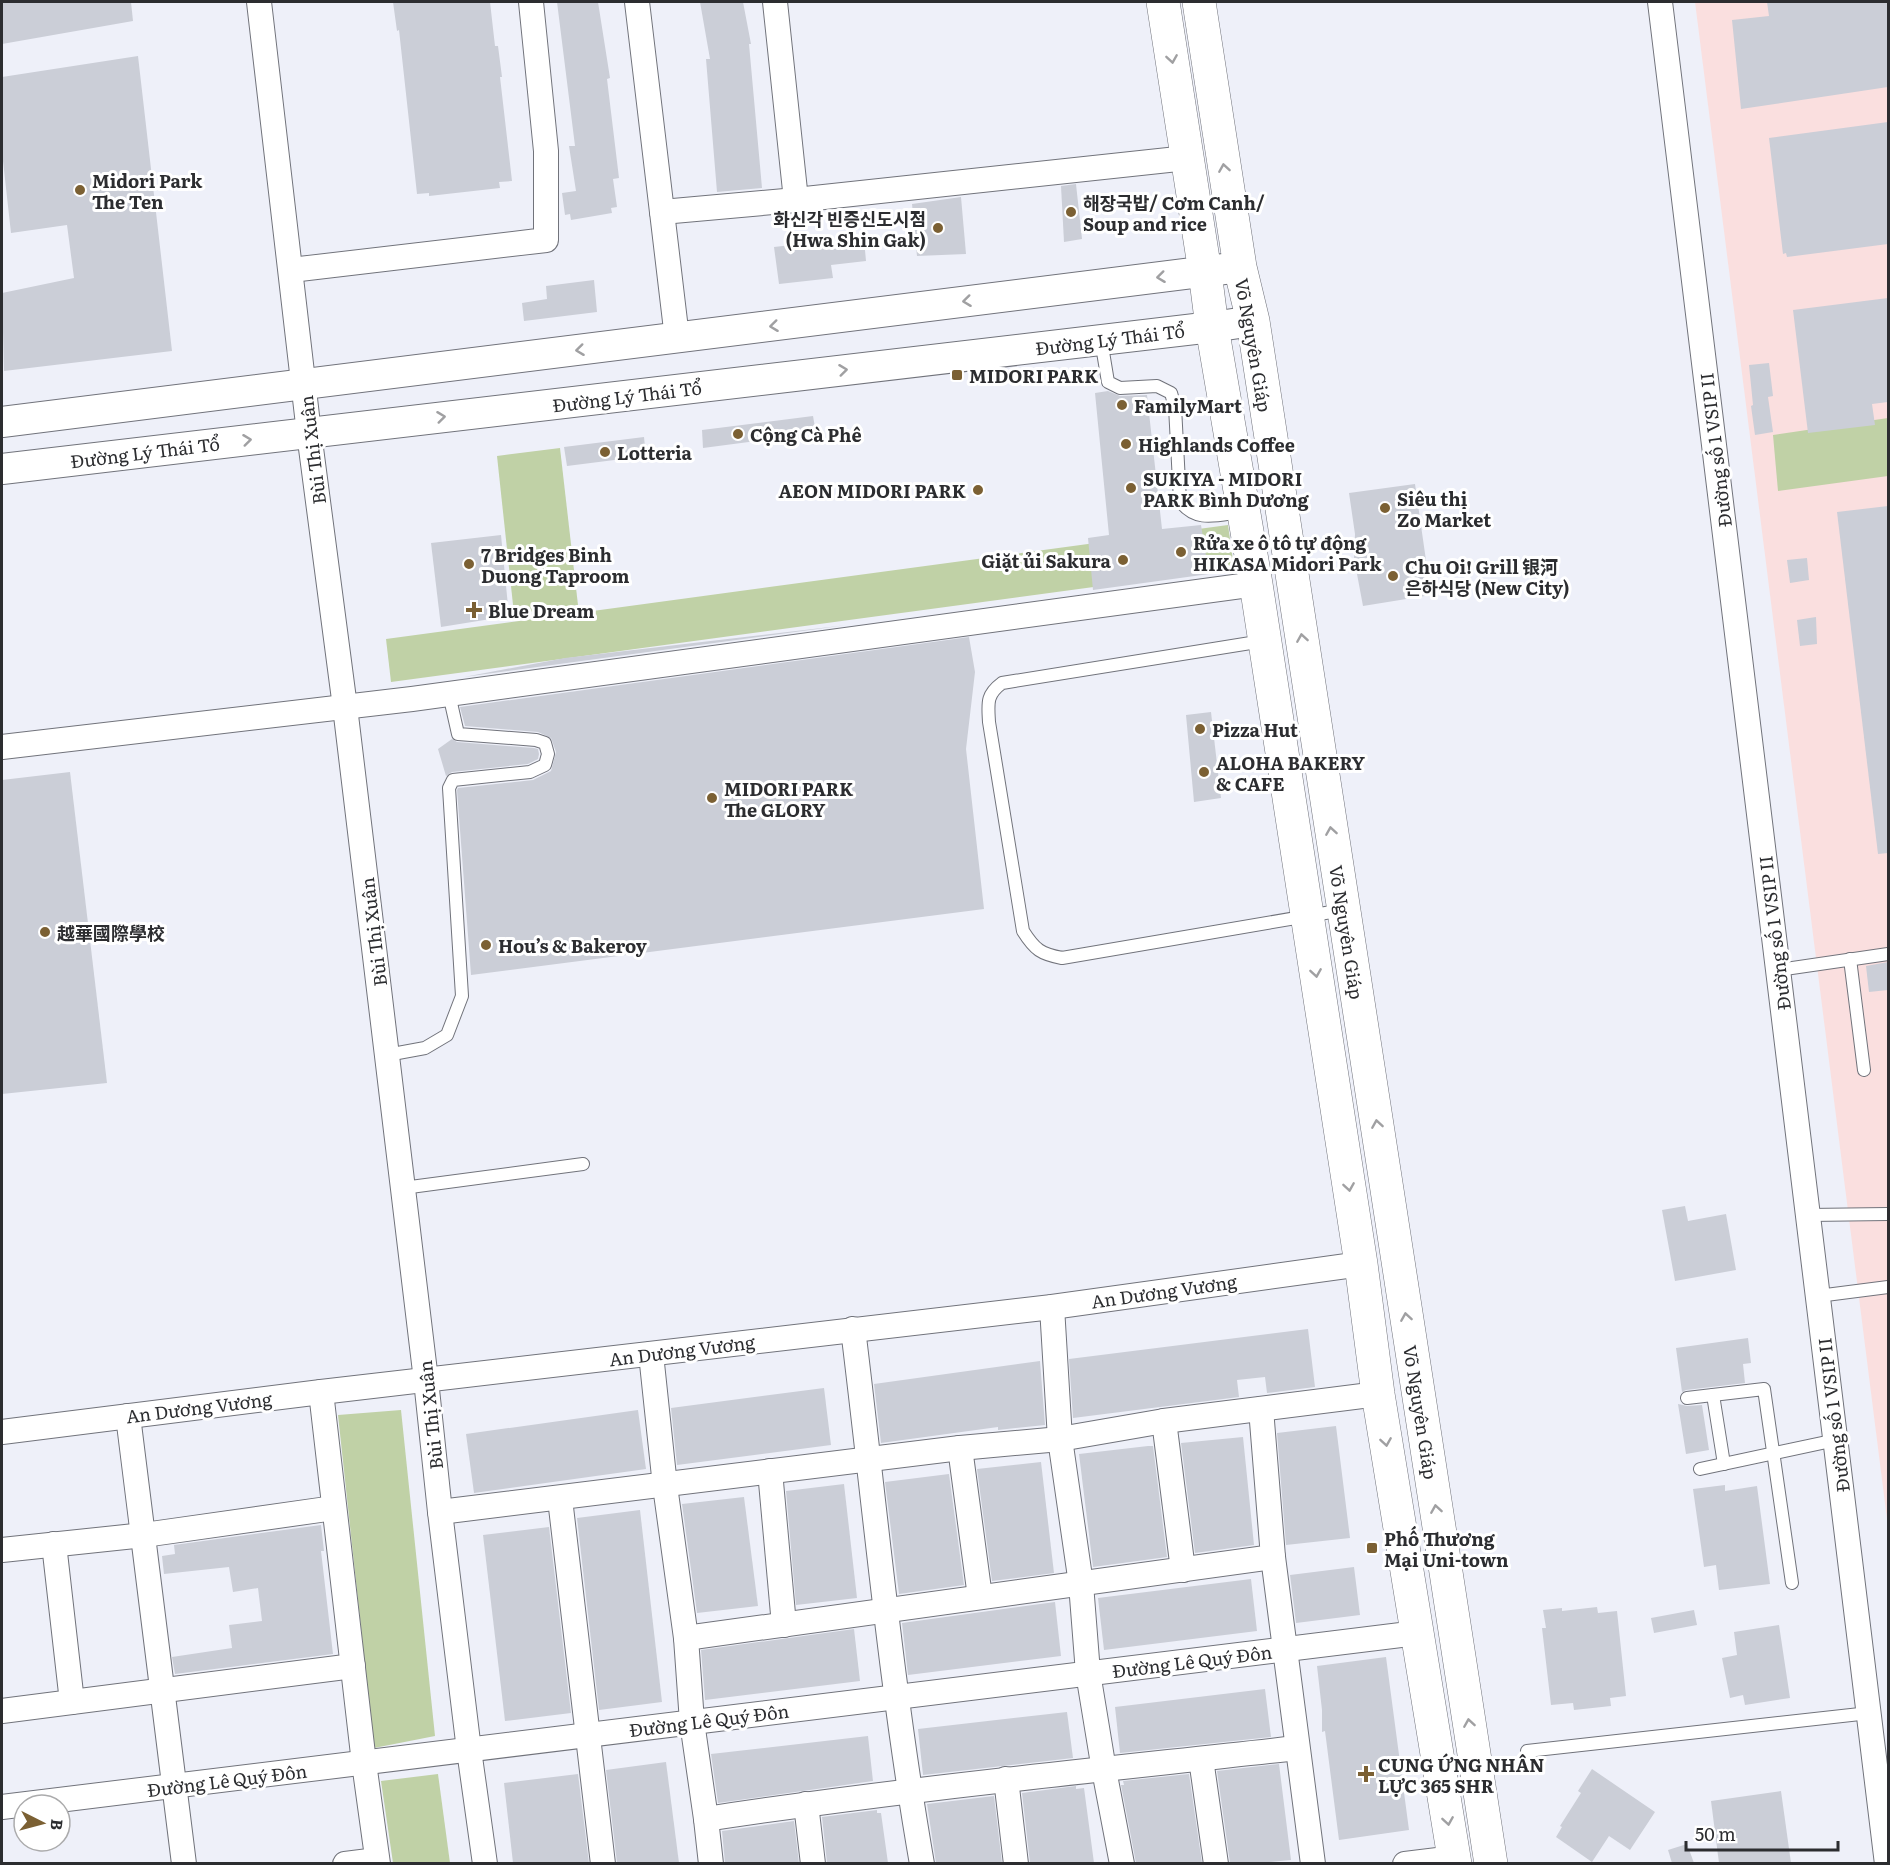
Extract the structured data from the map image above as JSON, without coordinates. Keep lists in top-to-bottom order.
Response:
{
  "streets": {
    "main road": ["Võ Nguyên Giáp"],
    "street": [
      "Đường Lý Thái Tổ",
      "Bùi Thị Xuân",
      "Đường số 1 VSIP II",
      "An Dương Vương",
      "Đường Lê Quý Đôn"
    ]
  },
  "crossings": [
    ["Đường Lý Thái Tổ", "Võ Nguyên Giáp"],
    ["Đường Lý Thái Tổ", "Bùi Thị Xuân"],
    ["Võ Nguyên Giáp", "An Dương Vương"],
    ["Võ Nguyên Giáp", "Đường Lê Quý Đôn"],
    ["Bùi Thị Xuân", "An Dương Vương"],
    ["Bùi Thị Xuân", "Đường Lê Quý Đôn"]
  ],
  "places": {
    "other": [
      "Midori Park The Ten",
      "해장국밥/ Cơm Canh/ Soup and rice",
      "화신각 빈증신도시점 (Hwa Shin Gak)",
      "FamilyMart",
      "Cộng Cà Phê",
      "Highlands Coffee",
      "Lotteria",
      "SUKIYA - MIDORI PARK Bình Dương",
      "AEON MIDORI PARK",
      "Siêu thị Zo Market",
      "Rửa xe ô tô tự động HIKASA Midori Park",
      "Giặt ủi Sakura",
      "7 Bridges Binh Duong Taproom",
      "Chu Oi! Grill 银河 은하식당 (New City)",
      "Pizza Hut",
      "ALOHA BAKERY & CAFE",
      "MIDORI PARK The GLORY",
      "越華國際學校",
      "Hou’s & Bakeroy"
    ],
    "transit": ["MIDORI PARK", "Phố Thương Mại Uni-town"],
    "health": ["Blue Dream", "CUNG ỨNG NHÂN LỰC 365 SHR"]
  },
  "scale_bar": "50 m",
  "north": "right"
}
